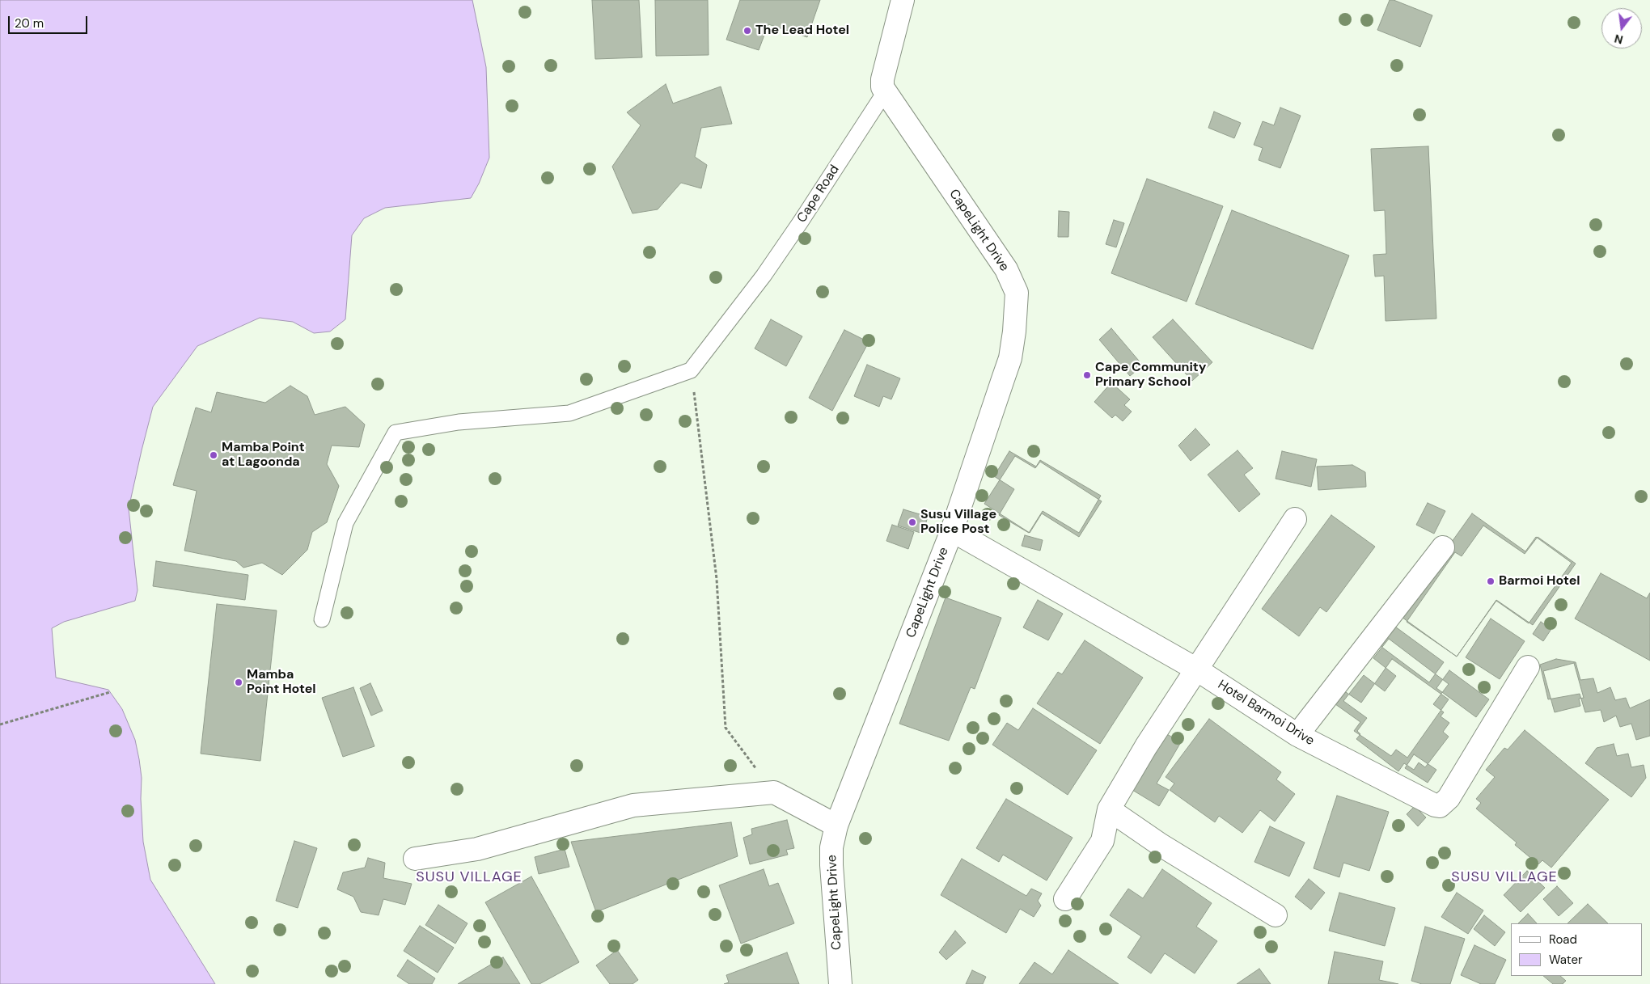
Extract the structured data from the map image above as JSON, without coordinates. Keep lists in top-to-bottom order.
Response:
{
  "streets": {
    "street": ["CapeLight Drive", "Hotel Barmoi Drive"],
    "lane": ["Cape Road"]
  },
  "crossings": [
    ["Cape Road", "CapeLight Drive"],
    ["CapeLight Drive", "Hotel Barmoi Drive"]
  ],
  "districts": ["SUSU VILLAGE", "SUSU VILLAGE"],
  "places": [
    "The Lead Hotel",
    "Cape Community Primary School",
    "Mamba Point at Lagoonda",
    "Susu Village Police Post",
    "Barmoi Hotel",
    "Mamba Point Hotel"
  ],
  "legend": ["Road", "Water"],
  "scale_bar": "20 m",
  "north": "bottom"
}
